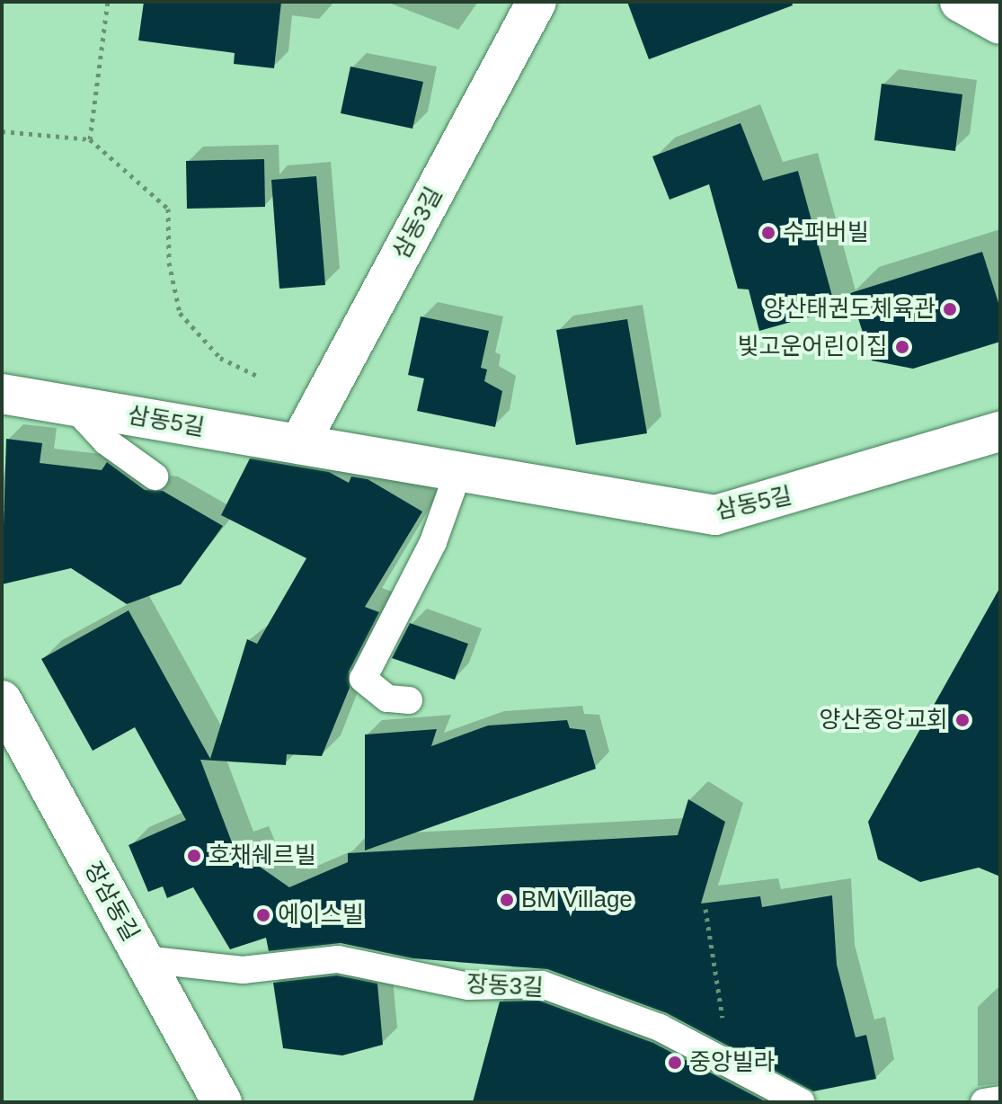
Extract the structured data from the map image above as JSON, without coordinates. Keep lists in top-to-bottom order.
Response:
{
  "streets": {
    "street": ["삼동3길", "삼동5길", "장삼동길"],
    "lane": ["장동3길"]
  },
  "crossings": [
    ["삼동3길", "삼동5길"],
    ["장삼동길", "장동3길"]
  ],
  "places": [
    "수퍼버빌",
    "양산태권도체육관",
    "빛고운어린이집",
    "양산중앙교회",
    "호채쉐르빌",
    "BM Village",
    "에이스빌",
    "중앙빌라"
  ]
}
